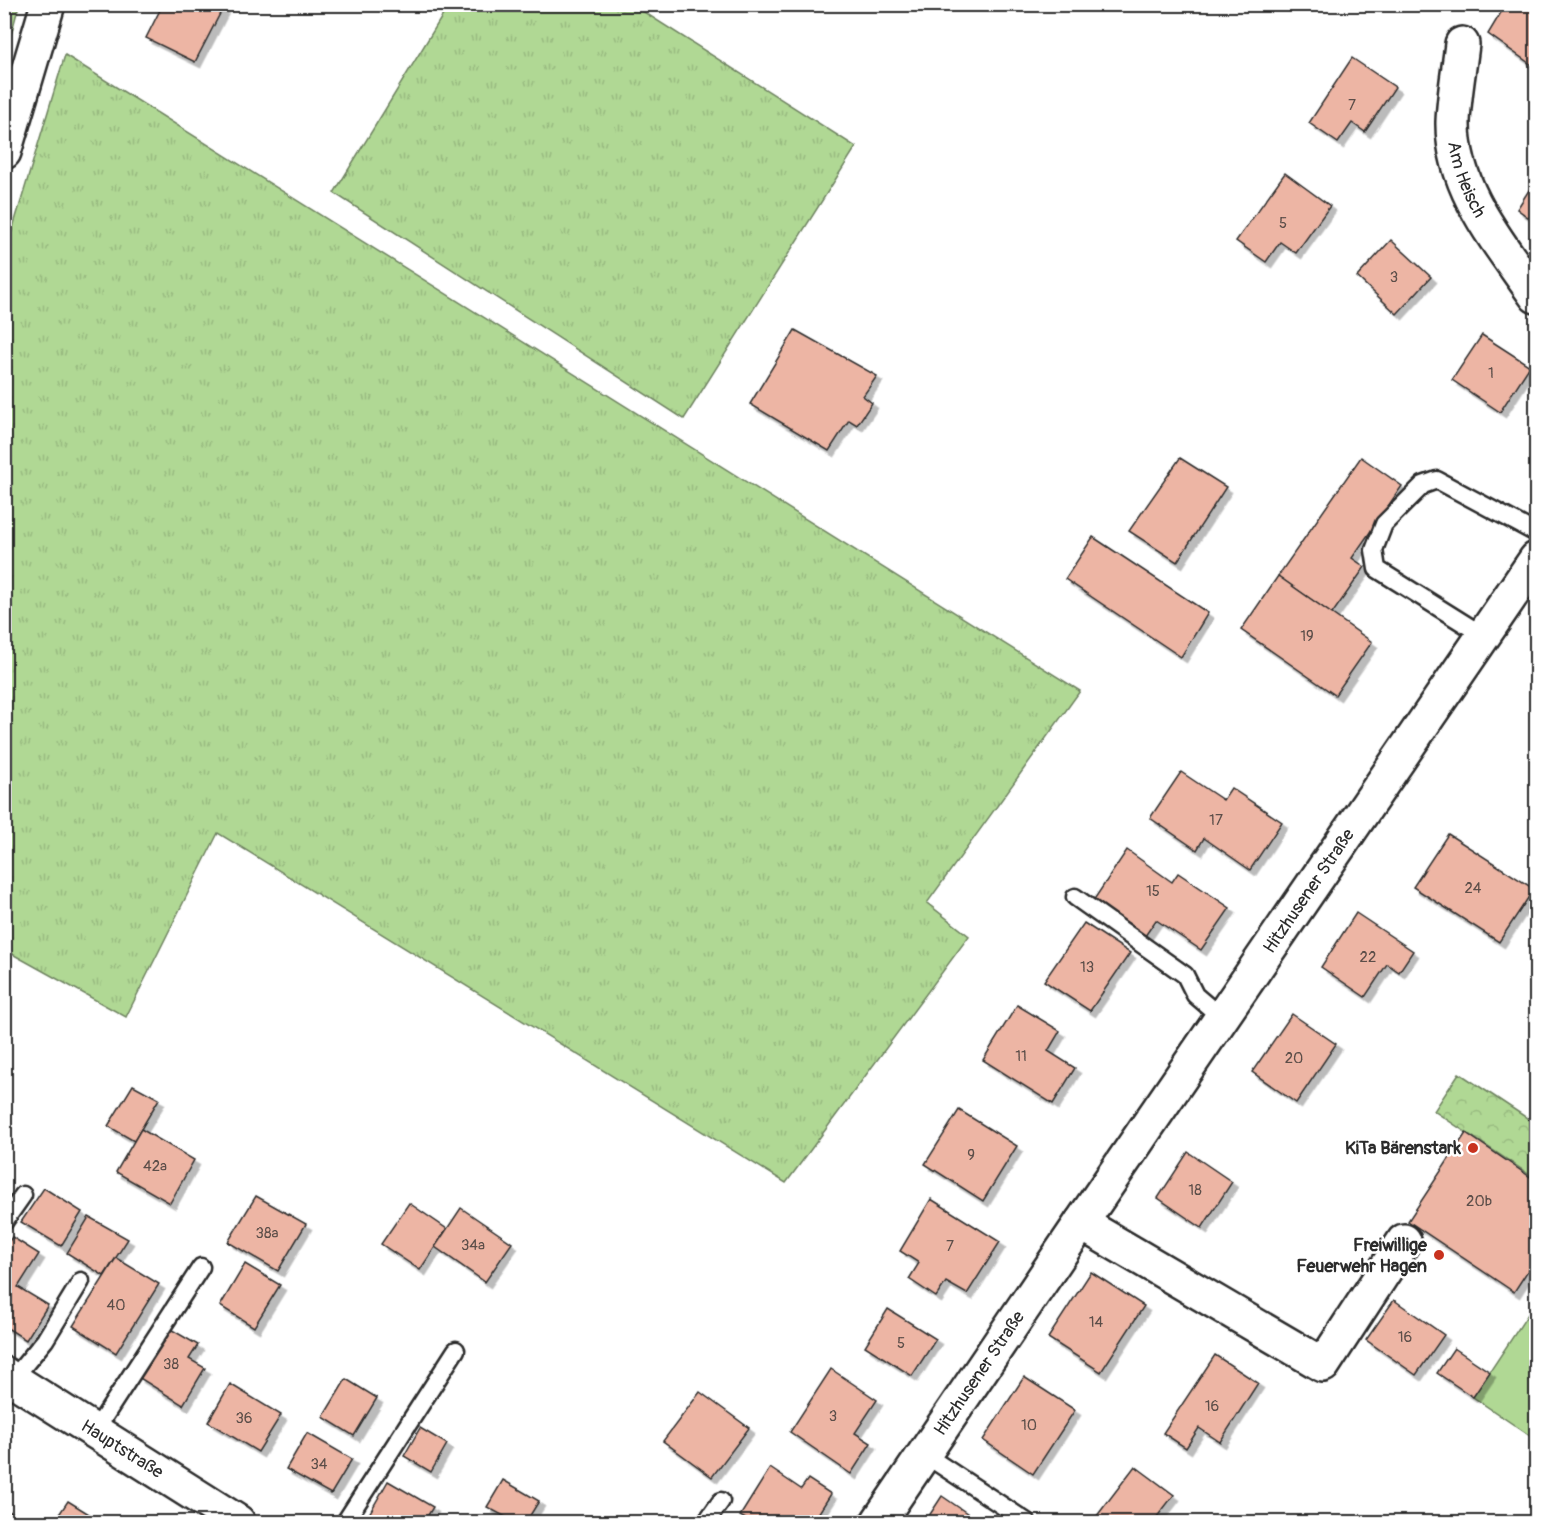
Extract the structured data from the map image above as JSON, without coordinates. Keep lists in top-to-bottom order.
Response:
{
  "streets": {
    "street": ["Am Heisch", "Hitzhusener Straße", "Hauptstraße"]
  },
  "places": ["KiTa Bärenstark", "Freiwillige Feuerwehr Hagen"],
  "house_numbers": [
    "7",
    "5",
    "3",
    "1",
    "19",
    "17",
    "24",
    "15",
    "22",
    "13",
    "11",
    "20",
    "9",
    "42a",
    "18",
    "20b",
    "38a",
    "34a",
    "7",
    "40",
    "14",
    "16",
    "5",
    "38",
    "16",
    "3",
    "36",
    "10",
    "34"
  ]
}
